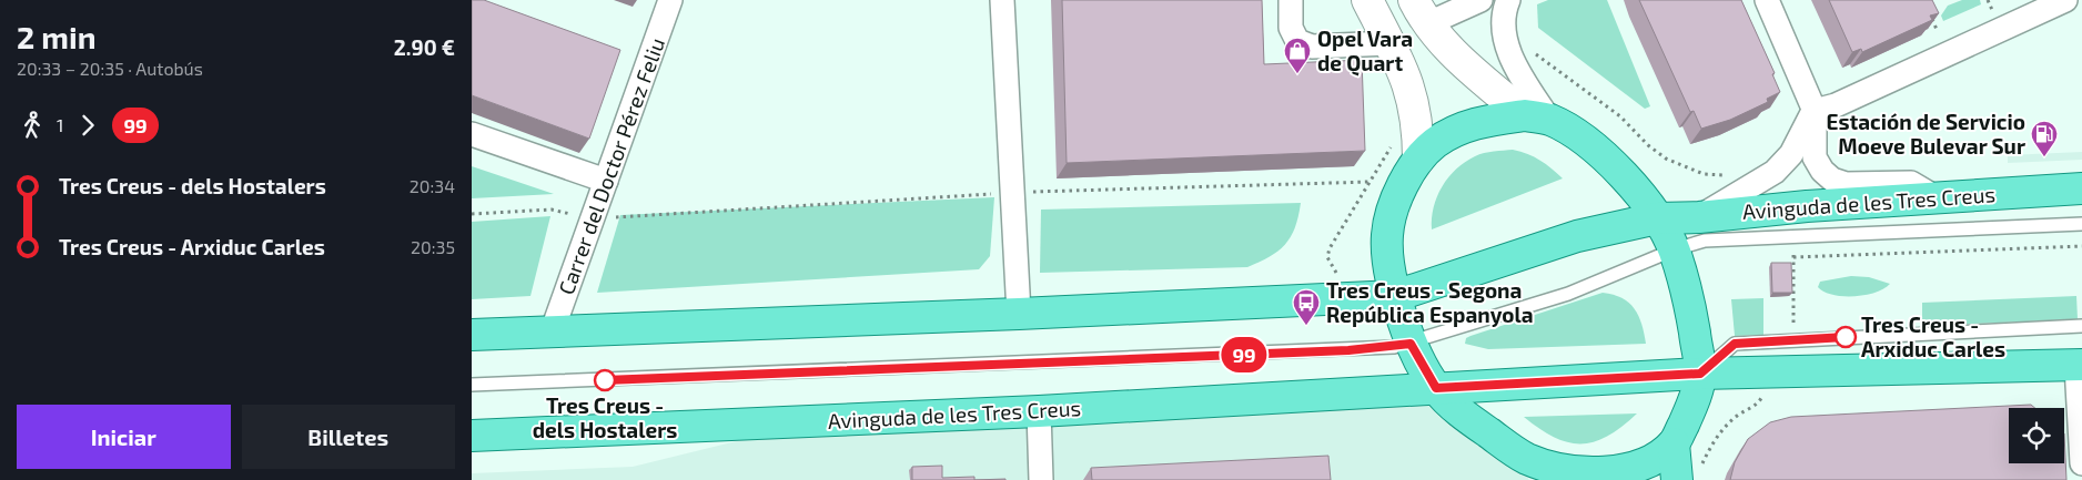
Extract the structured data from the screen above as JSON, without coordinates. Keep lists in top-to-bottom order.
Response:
{
  "streets": {
    "main road": ["Avinguda de les Tres Creus"],
    "street": ["Carrer del Doctor Pérez Feliu"]
  },
  "crossings": [
    ["Carrer del Doctor Pérez Feliu", "Avinguda de les Tres Creus"]
  ],
  "places": {
    "shop": ["Opel Vara de Quart"],
    "fuel station": ["Estación de Servicio Moeve Bulevar Sur"],
    "bus stop": ["Tres Creus - Segona República Espanyola"],
    "other": ["Tres Creus - Arxiduc Carles", "Tres Creus - dels Hostalers"]
  },
  "lines": ["bus line 99"],
  "page": {
    "heading": ["2 min", "20:33 – 20:35 · Autobús", "2.90 €"],
    "on_map": "99",
    "legs": ["1", "99"],
    "list": [
      {
        "name": "Tres Creus - dels Hostalers",
        "value": "20:34"
      },
      {
        "name": "Tres Creus - Arxiduc Carles",
        "value": "20:35"
      }
    ],
    "buttons": ["Iniciar", "Billetes"]
  }
}
